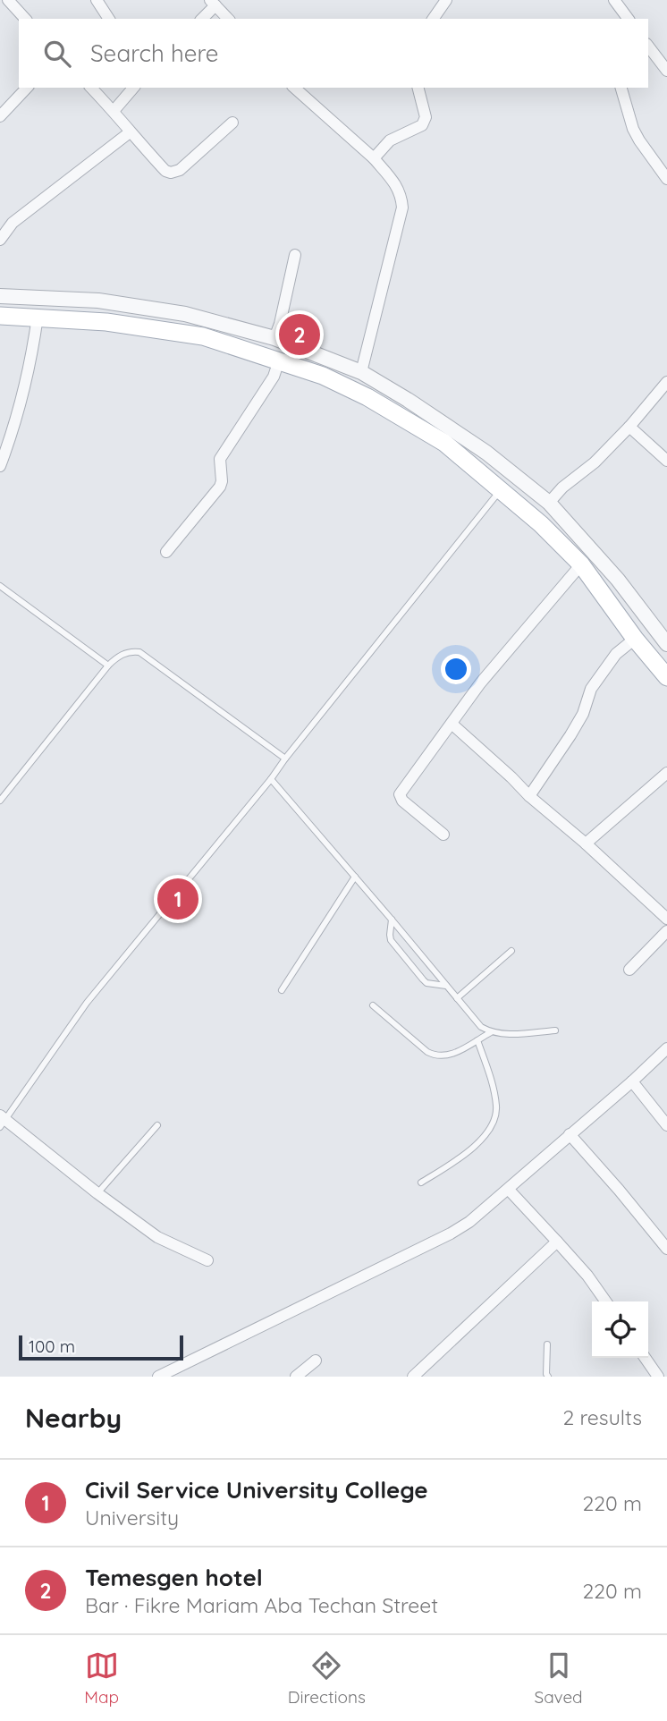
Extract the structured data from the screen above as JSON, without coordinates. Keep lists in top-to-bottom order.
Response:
{
  "scale_bar": "100 m",
  "page": {
    "search": "Search here",
    "pins": ["2", "1"],
    "scale": "100 m",
    "heading": ["Nearby", "2 results"],
    "list": [
      {
        "mark": "1",
        "name": "Civil Service University College",
        "note": "University",
        "value": "220 m"
      },
      {
        "mark": "2",
        "name": "Temesgen hotel",
        "note": "Bar · Fikre Mariam Aba Techan Street",
        "value": "220 m"
      }
    ],
    "nav": ["Map", "Directions", "Saved"]
  }
}
